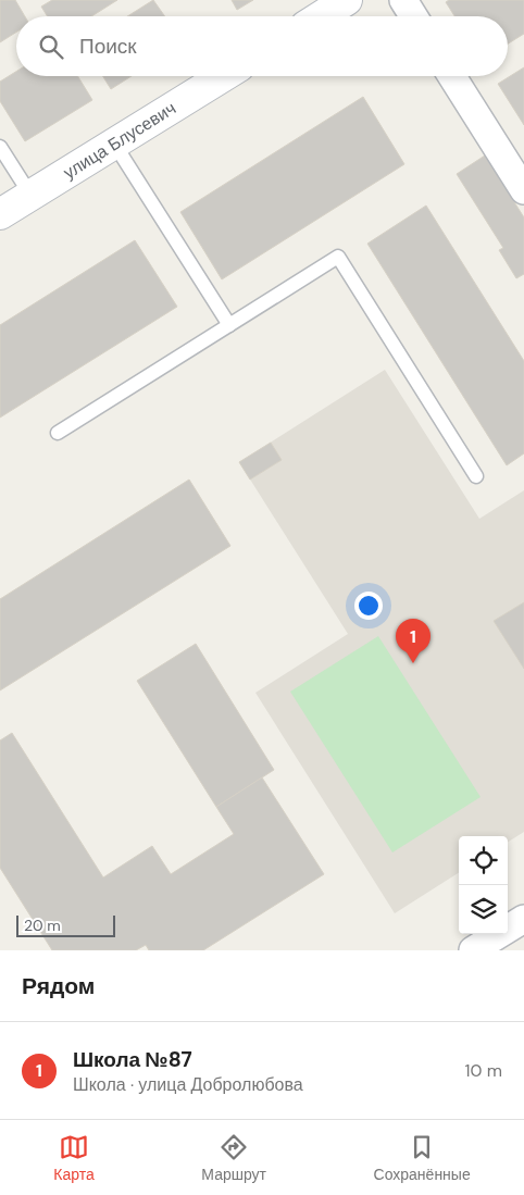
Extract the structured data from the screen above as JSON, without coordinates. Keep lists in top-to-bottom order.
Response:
{
  "streets": {
    "main road": ["улица Блусевич"]
  },
  "scale_bar": "20 m",
  "page": {
    "search": "Поиск",
    "pins": "1",
    "scale": "20 m",
    "heading": "Рядом",
    "list": [
      {
        "mark": "1",
        "name": "Школа №87",
        "note": "Школа · улица Добролюбова",
        "value": "10 m"
      }
    ],
    "nav": ["Карта", "Маршрут", "Сохранённые"]
  }
}
